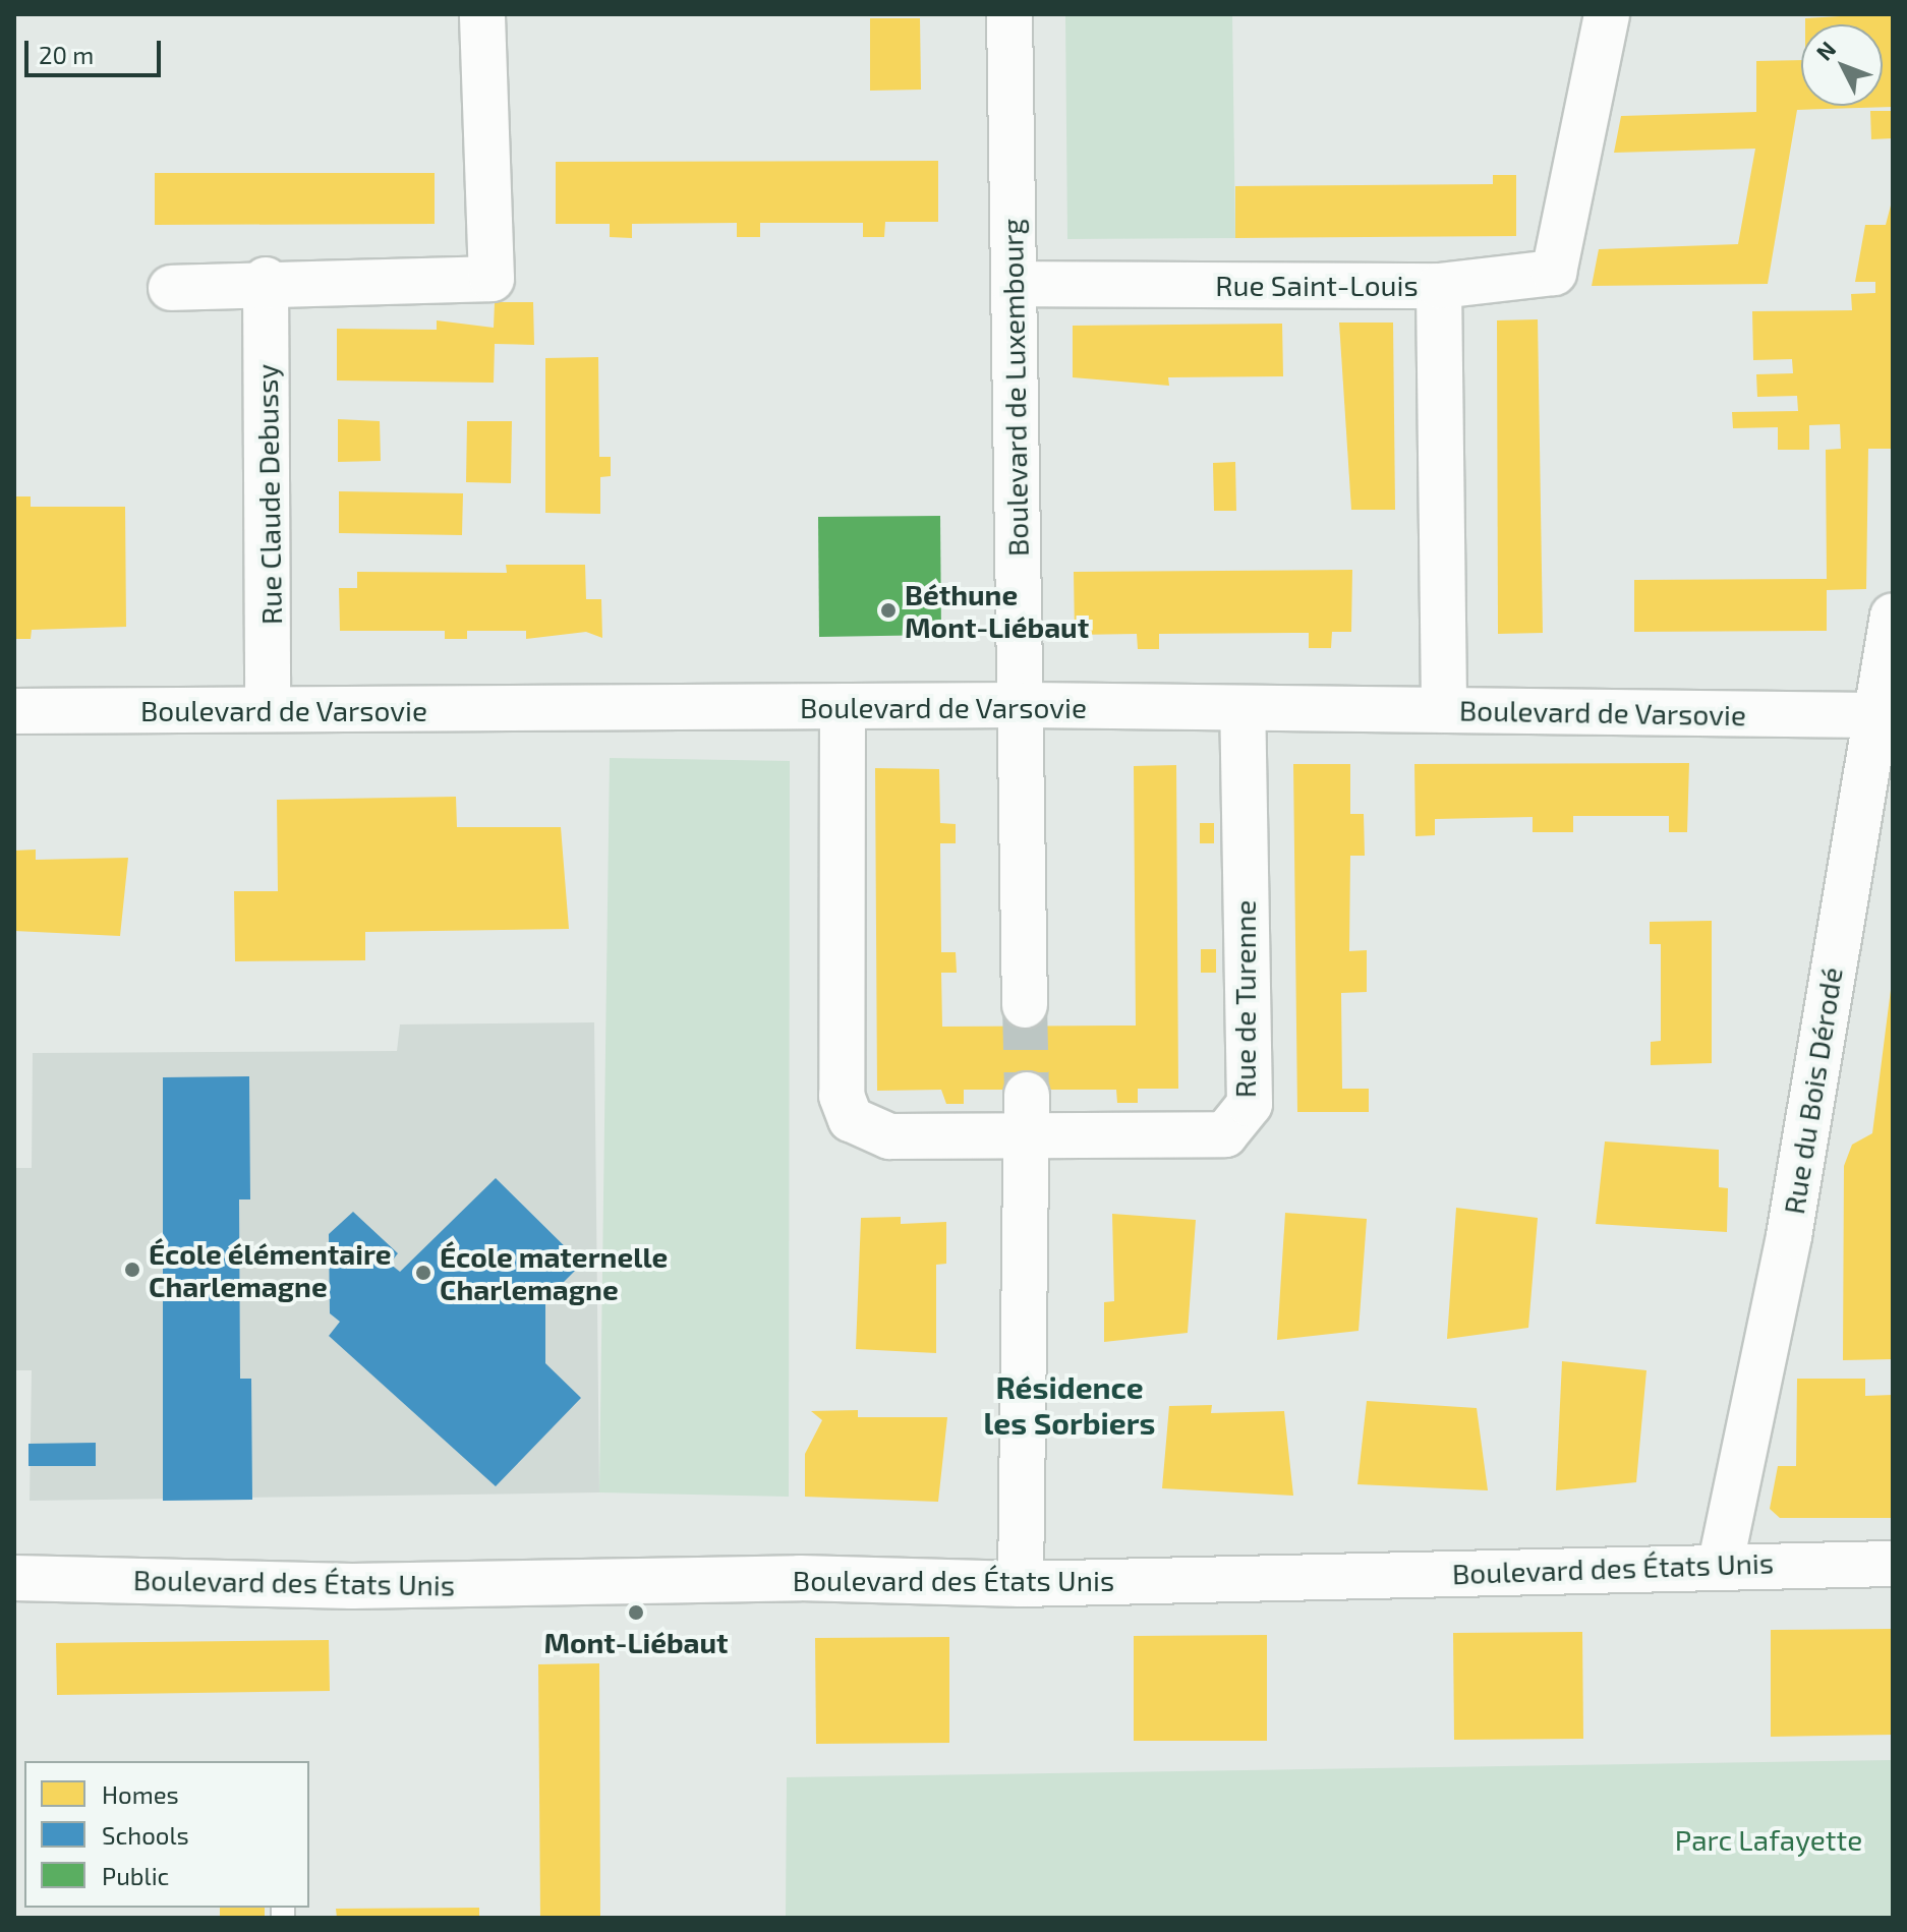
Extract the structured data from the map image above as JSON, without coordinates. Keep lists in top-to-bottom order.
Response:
{
  "streets": {
    "street": [
      "Rue Saint-Louis",
      "Boulevard de Luxembourg",
      "Rue Claude Debussy",
      "Boulevard de Varsovie",
      "Rue de Turenne",
      "Rue du Bois Dérodé",
      "Boulevard des États Unis"
    ]
  },
  "crossings": [
    ["Rue Saint-Louis", "Boulevard de Luxembourg"],
    ["Rue Saint-Louis", "Boulevard de Varsovie"],
    ["Boulevard de Luxembourg", "Boulevard de Varsovie"],
    ["Rue Claude Debussy", "Boulevard de Varsovie"],
    ["Boulevard de Varsovie", "Rue de Turenne"],
    ["Boulevard de Varsovie", "Rue du Bois Dérodé"],
    ["Rue du Bois Dérodé", "Boulevard des États Unis"]
  ],
  "districts": ["Résidence les Sorbiers"],
  "parks": ["Parc Lafayette"],
  "places": [
    "Béthune Mont-Liébaut",
    "École élémentaire Charlemagne",
    "École maternelle Charlemagne",
    "Mont-Liébaut"
  ],
  "legend": ["Homes", "Schools", "Public"],
  "scale_bar": "20 m",
  "north": "top left"
}
